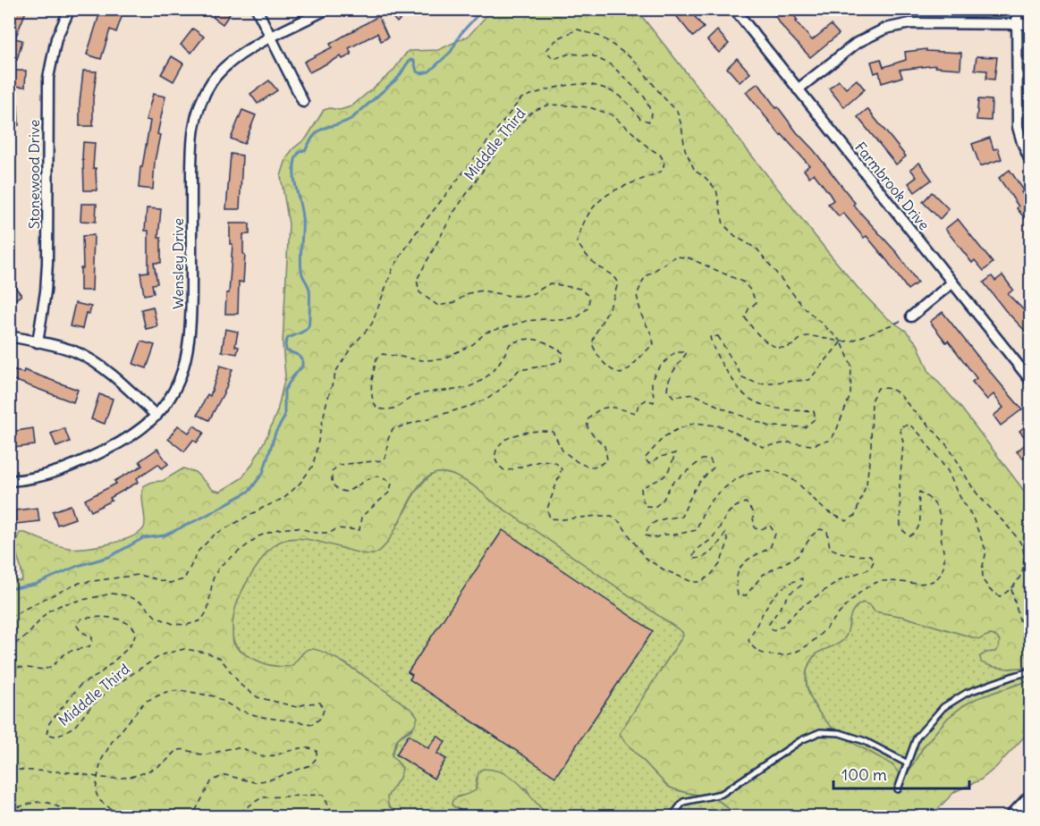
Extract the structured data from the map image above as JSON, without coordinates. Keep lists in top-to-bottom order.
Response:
{
  "streets": {
    "street": ["Stonewood Drive", "Farmbrook Drive", "Wensley Drive"],
    "path": ["Midddle Third"]
  },
  "scale_bar": "100 m"
}
